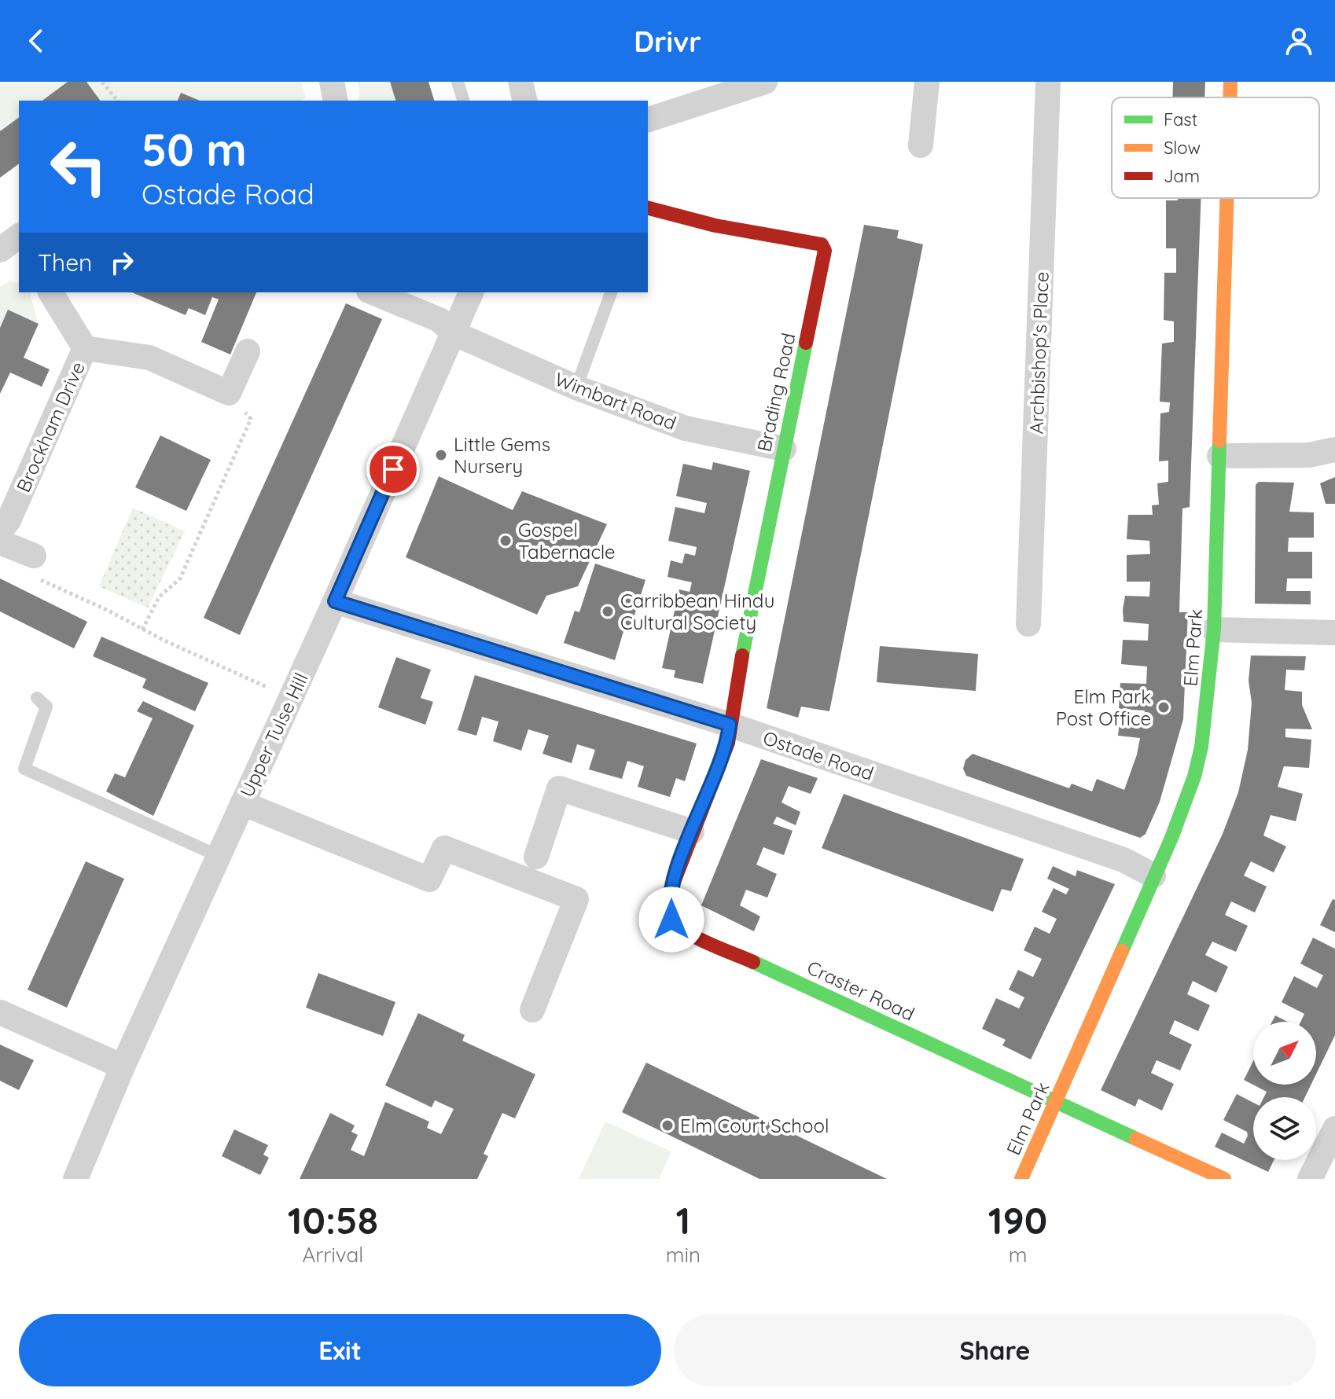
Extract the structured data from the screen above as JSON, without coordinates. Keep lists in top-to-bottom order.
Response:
{
  "streets": {
    "street": [
      "Archbishop's Place",
      "Brading Road",
      "Wimbart Road",
      "Brockham Drive",
      "Elm Park",
      "Upper Tulse Hill",
      "Ostade Road",
      "Craster Road"
    ]
  },
  "crossings": [
    ["Brading Road", "Wimbart Road"],
    ["Brading Road", "Ostade Road"],
    ["Brading Road", "Craster Road"],
    ["Wimbart Road", "Upper Tulse Hill"],
    ["Elm Park", "Ostade Road"],
    ["Elm Park", "Craster Road"],
    ["Upper Tulse Hill", "Ostade Road"],
    ["Ostade Road", "Craster Road"]
  ],
  "places": [
    "Little Gems Nursery",
    "Gospel Tabernacle",
    "Carribbean Hindu Cultural Society",
    "Elm Park Post Office",
    "Elm Court School"
  ],
  "legend": ["Fast", "Slow", "Jam"],
  "north": "top right",
  "page": {
    "header": "Drivr",
    "turn": ["50 m", "Ostade Road"],
    "then": "Then",
    "eta": [
      "10:58",
      "Arrival",
      "1",
      "min",
      "190",
      "m"
    ],
    "buttons": ["Exit", "Share"]
  }
}
